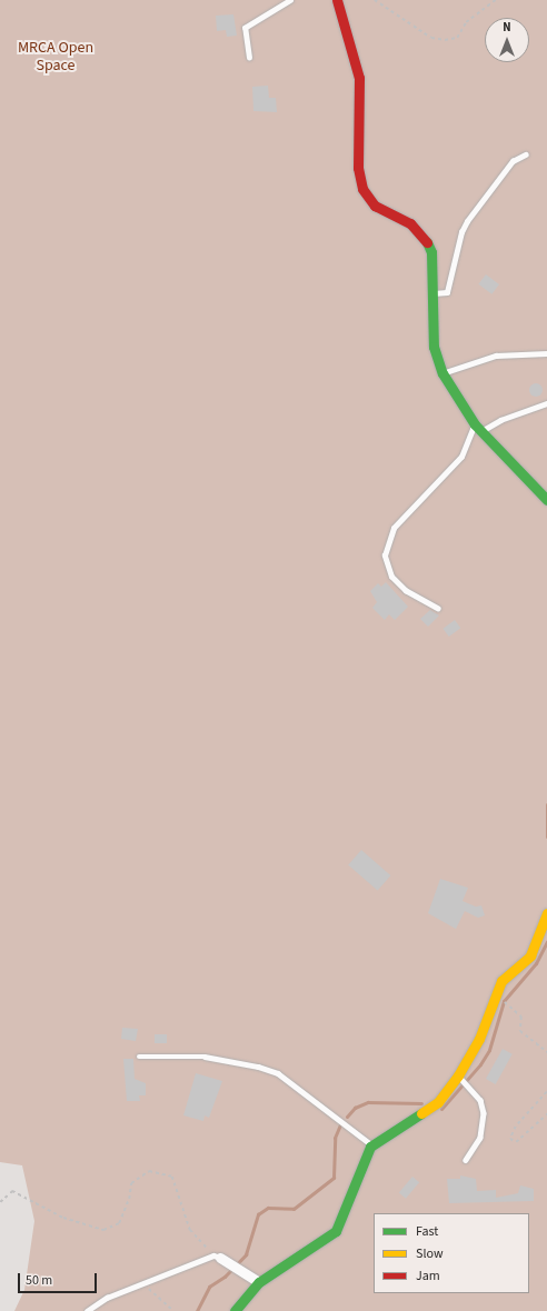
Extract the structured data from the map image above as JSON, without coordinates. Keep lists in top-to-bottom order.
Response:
{
  "parks": ["MRCA Open Space"],
  "legend": ["Fast", "Slow", "Jam"],
  "scale_bar": "50 m",
  "north": "top"
}
